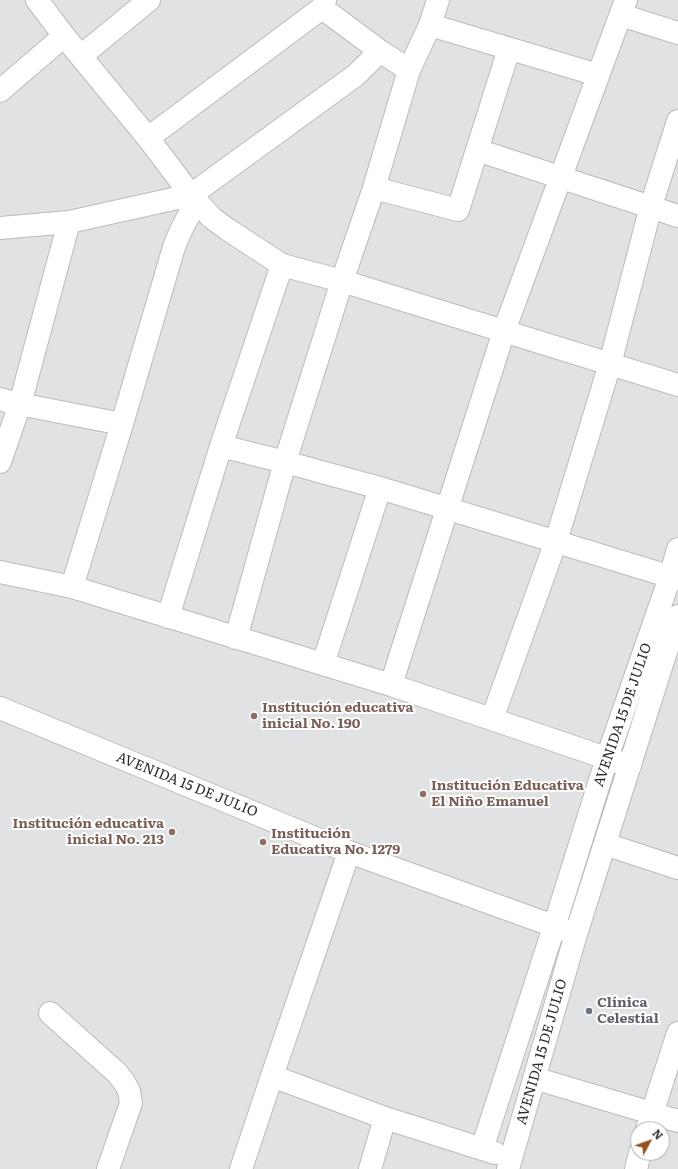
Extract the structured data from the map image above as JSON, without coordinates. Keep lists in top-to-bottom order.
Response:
{
  "streets": {
    "street": ["AVENIDA 15 DE JULIO"]
  },
  "places": [
    "Institución educativa inicial No. 190",
    "Institución Educativa El Niño Emanuel",
    "Institución educativa inicial No. 213",
    "Institución Educativa No. 1279",
    "Clínica Celestial"
  ],
  "north": "top right"
}
